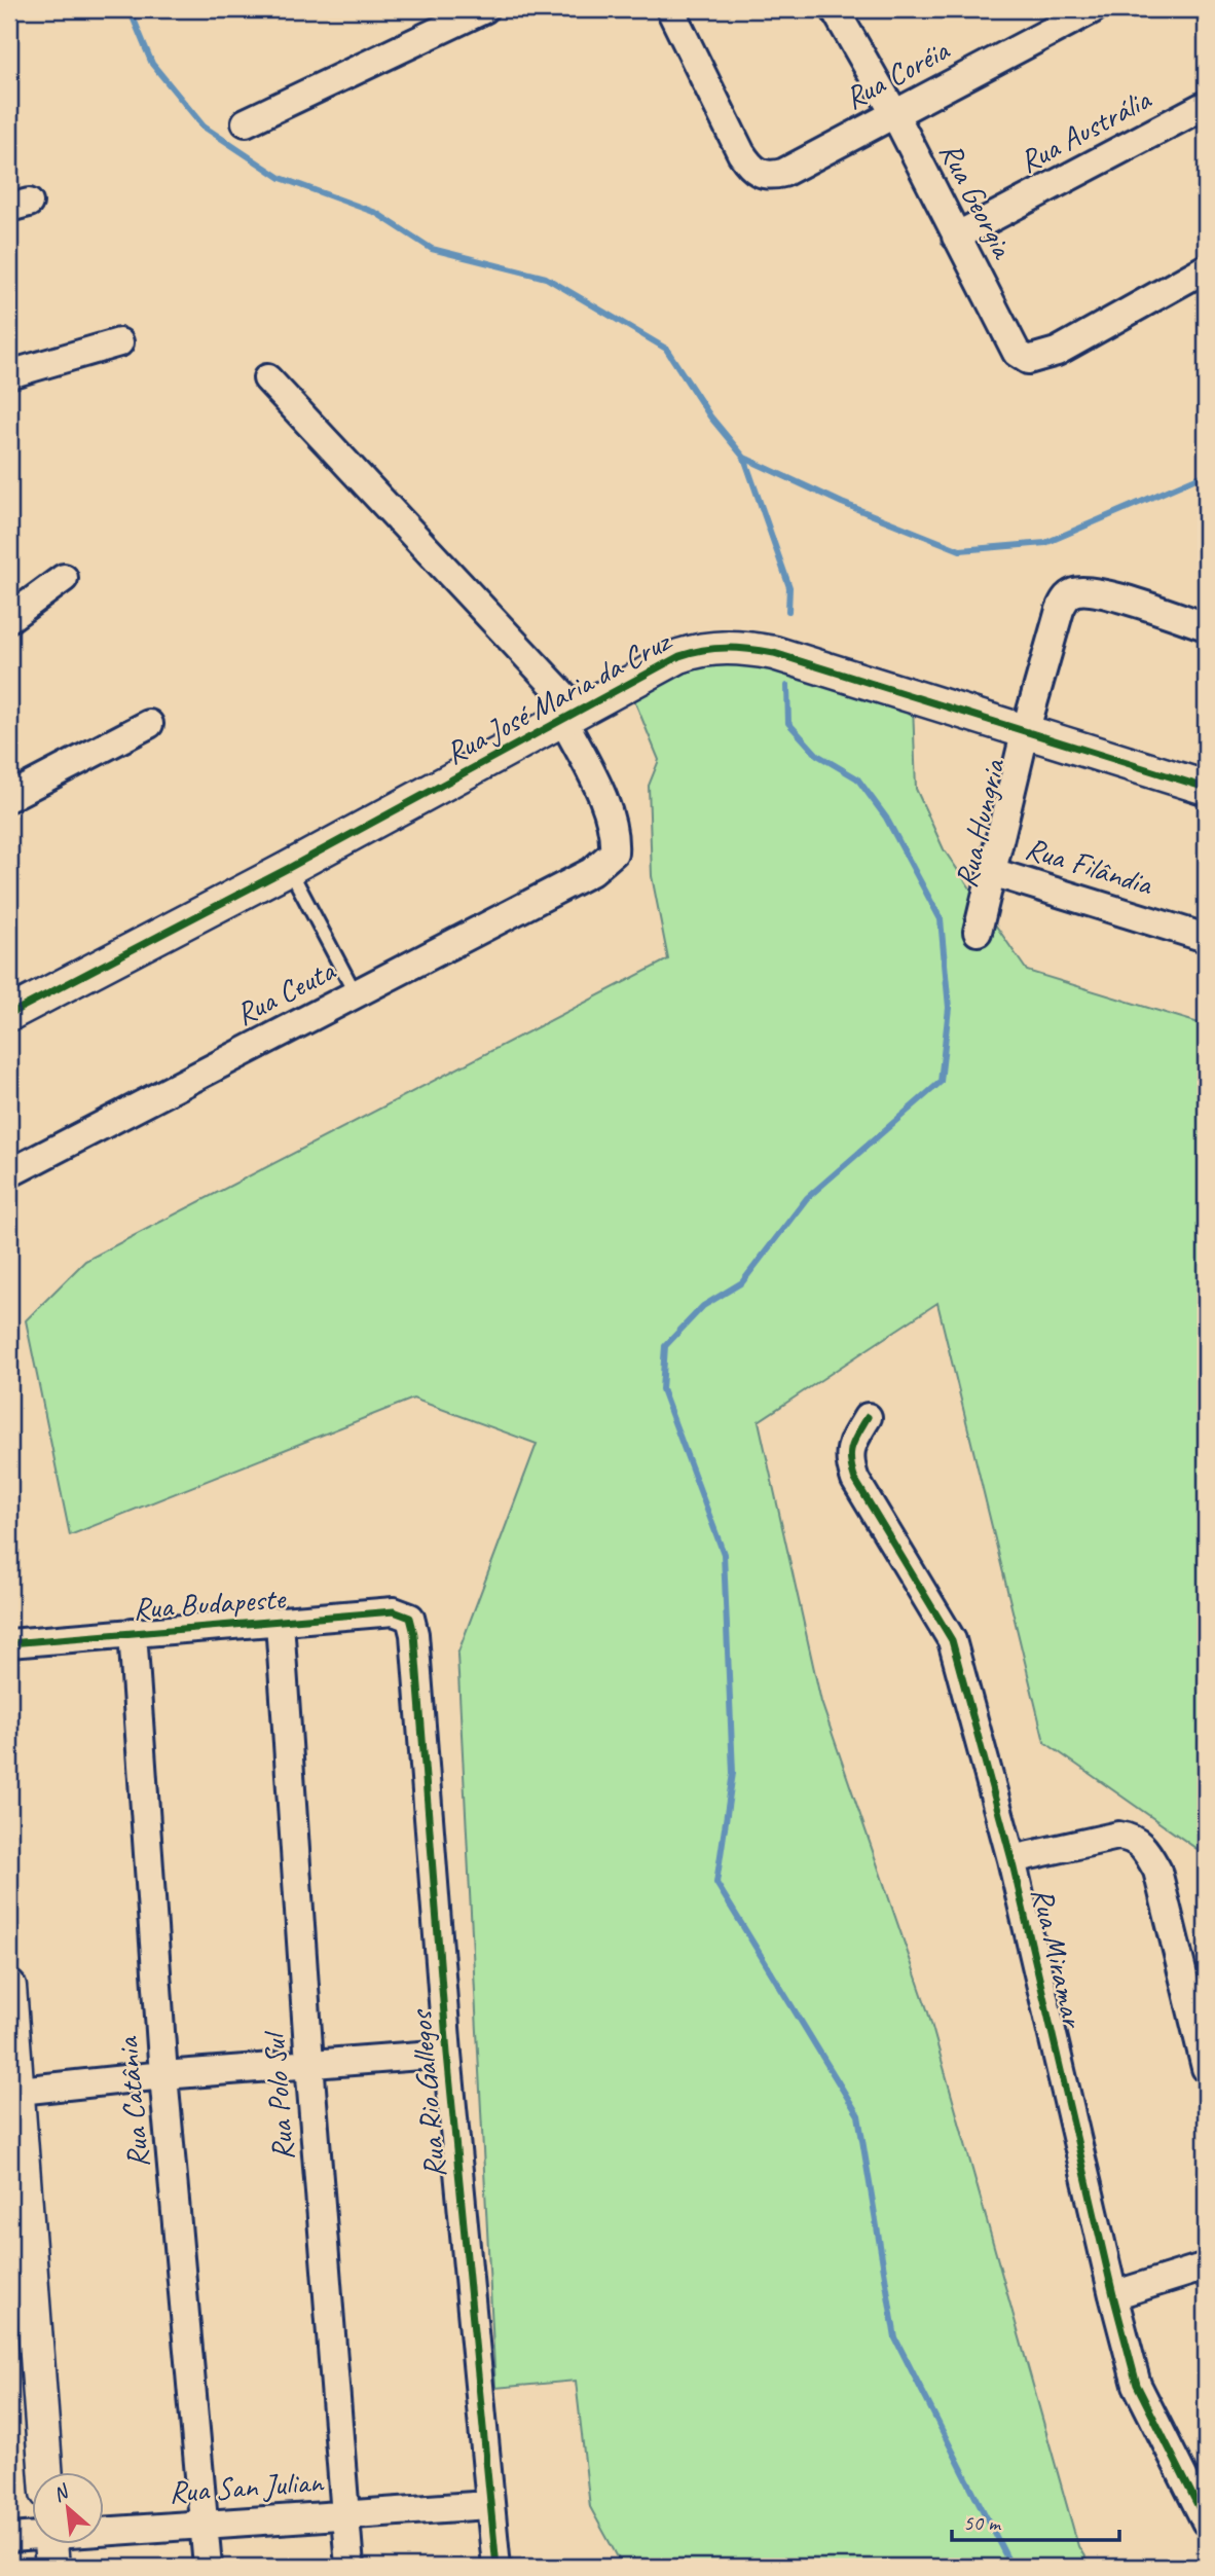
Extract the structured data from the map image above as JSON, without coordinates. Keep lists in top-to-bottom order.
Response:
{
  "streets": {
    "street": [
      "Rua Coréia",
      "Rua Austrália",
      "Rua Georgia",
      "Rua José Maria da Cruz",
      "Rua Hungria",
      "Rua Filândia",
      "Rua Ceuta",
      "Rua Budapeste",
      "Rua Miramar",
      "Rua Rio Gallegos",
      "Rua Polo Sul",
      "Rua Catânia",
      "Rua San Julian"
    ]
  },
  "crossings": [
    ["Rua Coréia", "Rua Georgia"],
    ["Rua Austrália", "Rua Georgia"],
    ["Rua José Maria da Cruz", "Rua Hungria"],
    ["Rua José Maria da Cruz", "Rua Ceuta"],
    ["Rua Hungria", "Rua Filândia"],
    ["Rua Budapeste", "Rua Rio Gallegos"],
    ["Rua Budapeste", "Rua Polo Sul"],
    ["Rua Budapeste", "Rua Catânia"],
    ["Rua Rio Gallegos", "Rua San Julian"],
    ["Rua Polo Sul", "Rua San Julian"],
    ["Rua Catânia", "Rua San Julian"]
  ],
  "scale_bar": "50 m",
  "north": "top left"
}
